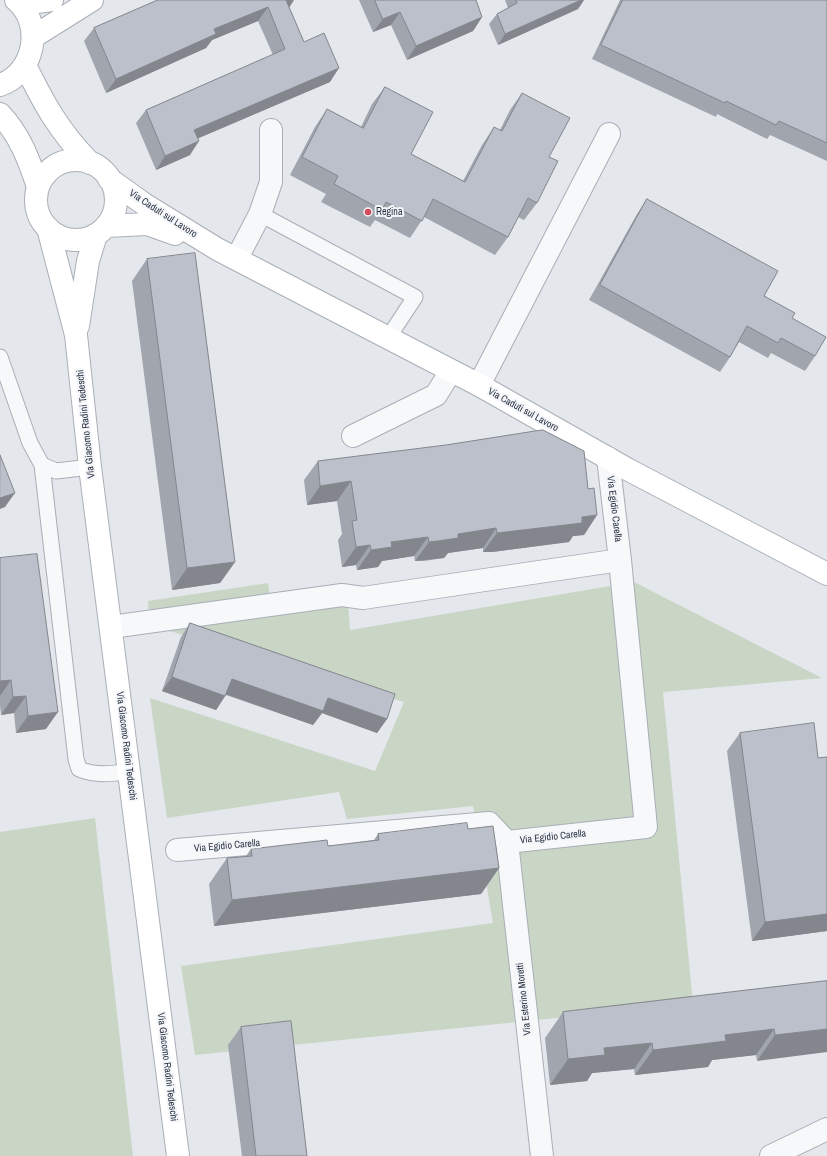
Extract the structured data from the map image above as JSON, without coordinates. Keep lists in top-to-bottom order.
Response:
{
  "streets": {
    "main road": ["Via Caduti sul Lavoro", "Via Giacomo Radini Tedeschi"],
    "street": ["Via Egidio Carella", "Via Esterino Moretti"]
  },
  "crossings": [
    ["Via Caduti sul Lavoro", "Via Giacomo Radini Tedeschi"],
    ["Via Caduti sul Lavoro", "Via Egidio Carella"],
    ["Via Egidio Carella", "Via Esterino Moretti"]
  ],
  "places": ["Regina"]
}
